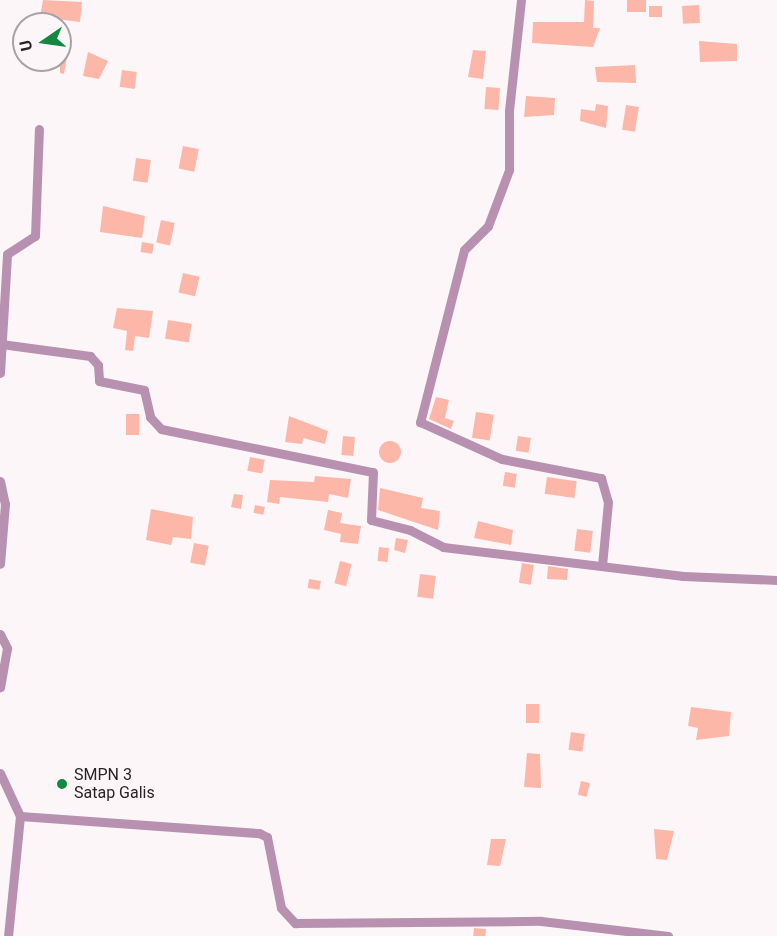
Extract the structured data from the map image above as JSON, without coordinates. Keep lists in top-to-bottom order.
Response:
{
  "places": ["SMPN 3 Satap Galis"],
  "north": "left"
}
